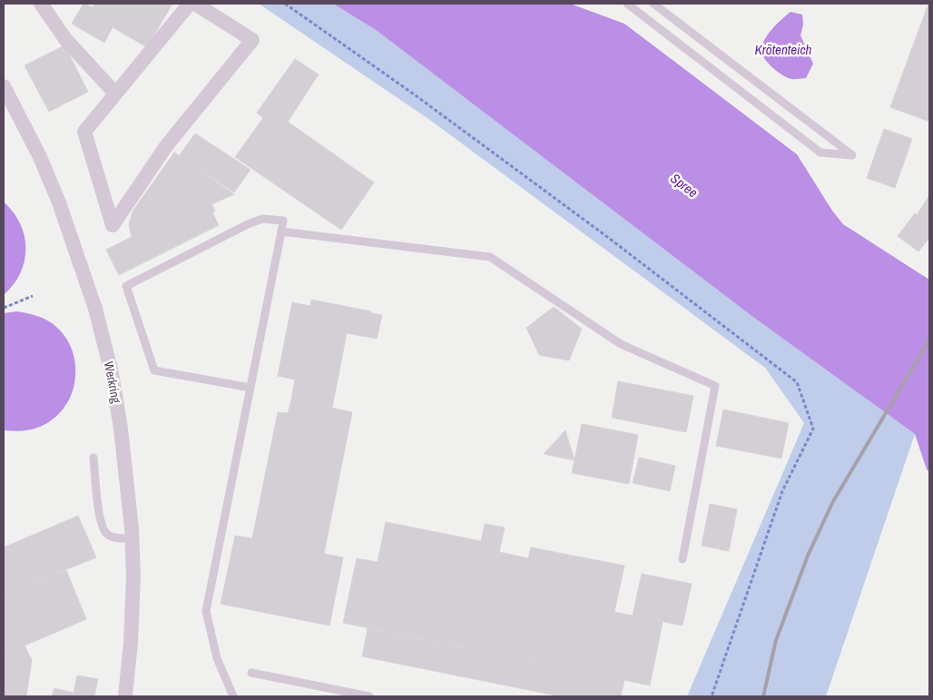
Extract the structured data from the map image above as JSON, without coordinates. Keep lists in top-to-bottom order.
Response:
{
  "streets": {
    "street": ["Werkring"]
  },
  "water": ["Krötenteich", "Spree"]
}
